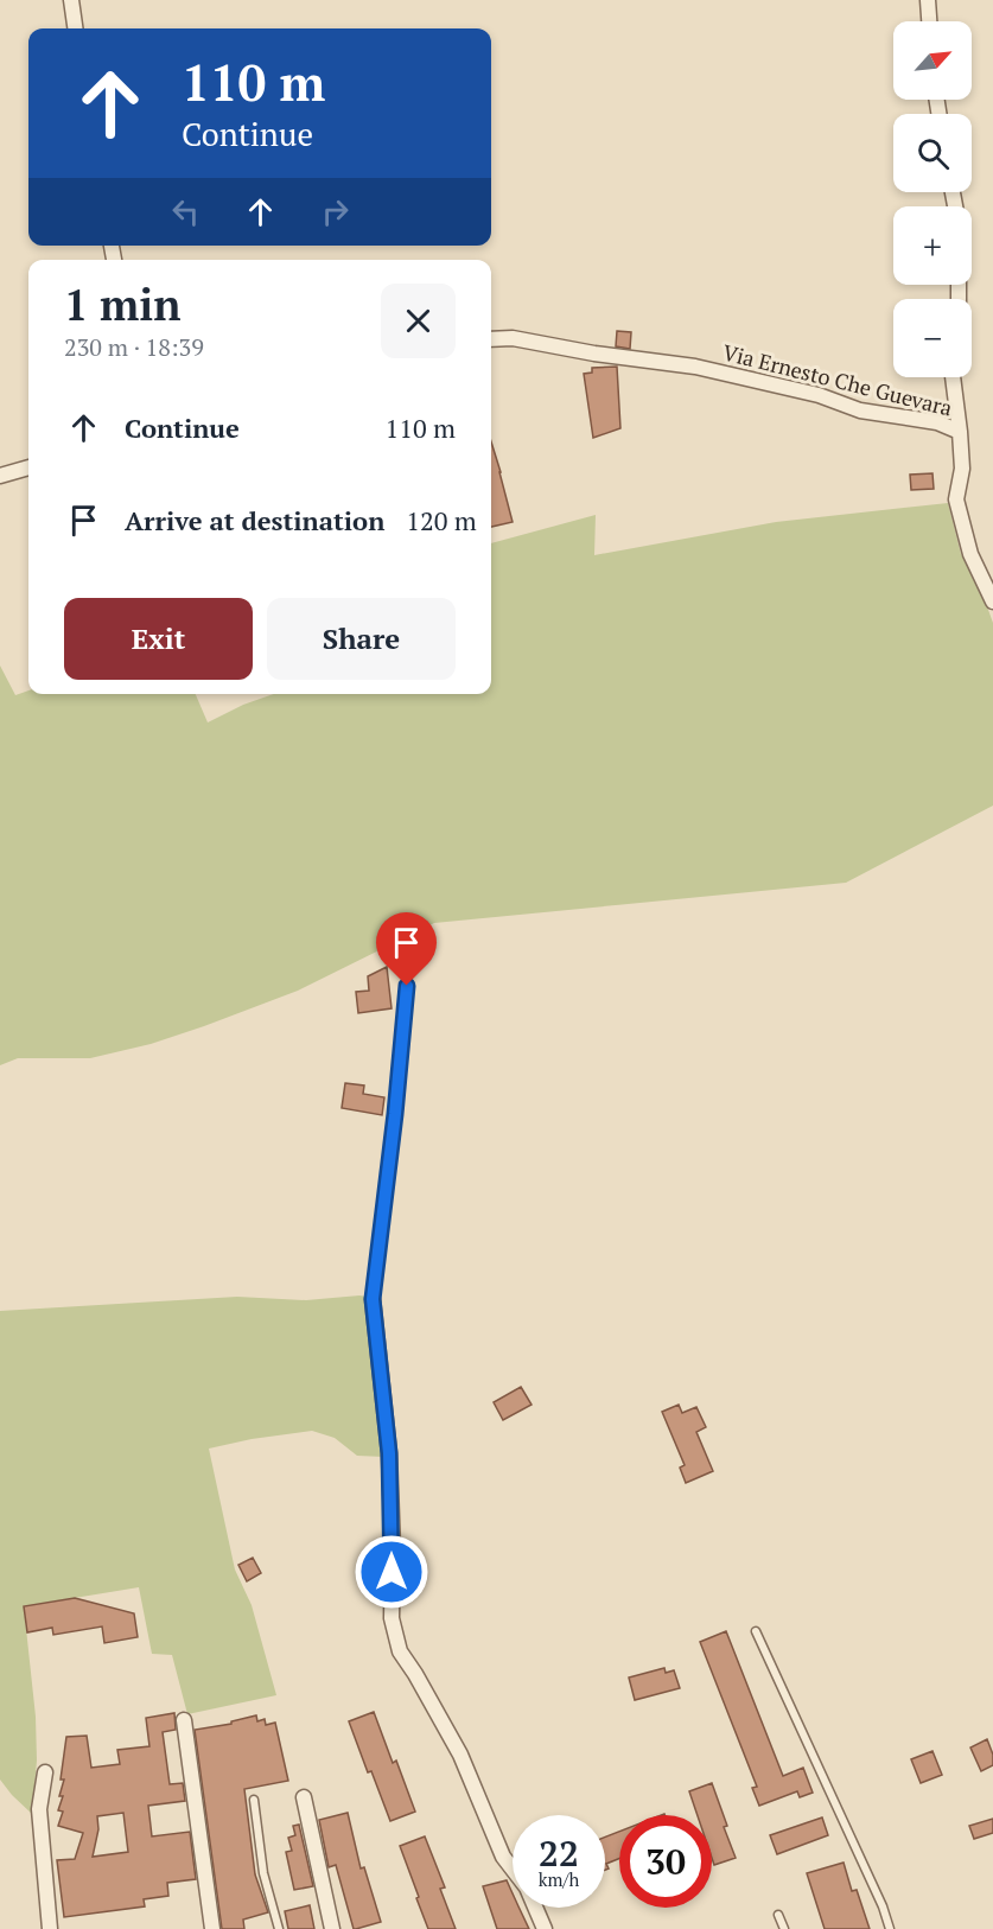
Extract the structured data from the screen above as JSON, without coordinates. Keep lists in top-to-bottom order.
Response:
{
  "streets": {
    "street": ["Via Ernesto Che Guevara"]
  },
  "north": "top right",
  "page": {
    "map_buttons": ["+", "−"],
    "turn": ["110 m", "Continue"],
    "heading": ["1 min", "230 m · 18:39"],
    "list": [
      {
        "name": "Continue",
        "value": "110 m"
      },
      {
        "name": "Arrive at destination",
        "value": "120 m"
      }
    ],
    "buttons": ["Exit", "Share"],
    "speed": "22 km/h",
    "limit": "30"
  }
}
